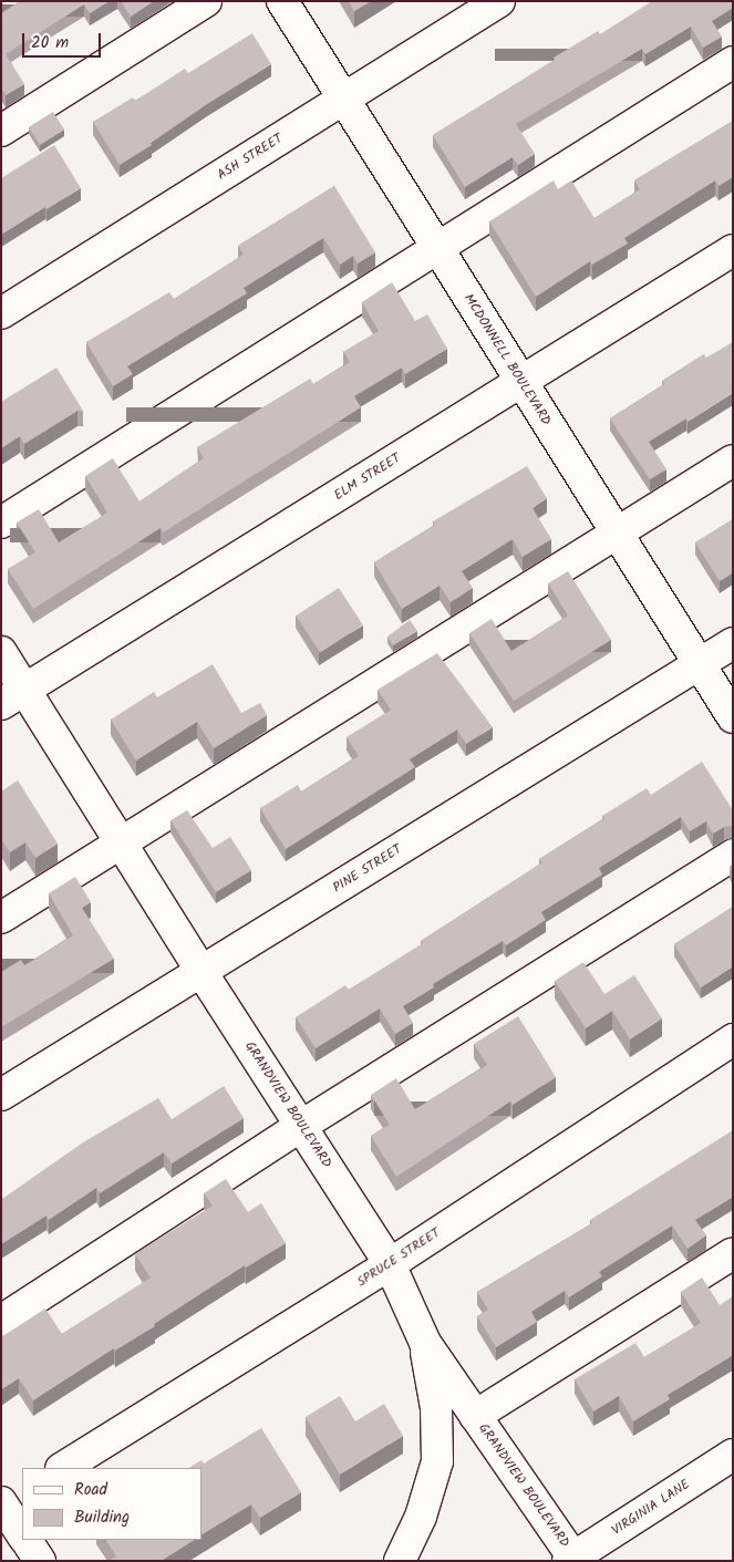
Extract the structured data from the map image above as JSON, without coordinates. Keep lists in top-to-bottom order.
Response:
{
  "streets": {
    "street": [
      "ASH STREET",
      "MCDONNELL BOULEVARD",
      "ELM STREET",
      "PINE STREET",
      "GRANDVIEW BOULEVARD",
      "SPRUCE STREET",
      "VIRGINIA LANE"
    ]
  },
  "crossings": [
    ["ASH STREET", "MCDONNELL BOULEVARD"],
    ["MCDONNELL BOULEVARD", "ELM STREET"],
    ["MCDONNELL BOULEVARD", "PINE STREET"],
    ["ELM STREET", "GRANDVIEW BOULEVARD"],
    ["PINE STREET", "GRANDVIEW BOULEVARD"],
    ["GRANDVIEW BOULEVARD", "SPRUCE STREET"],
    ["GRANDVIEW BOULEVARD", "VIRGINIA LANE"]
  ],
  "legend": ["Road", "Building"],
  "scale_bar": "20 m"
}
